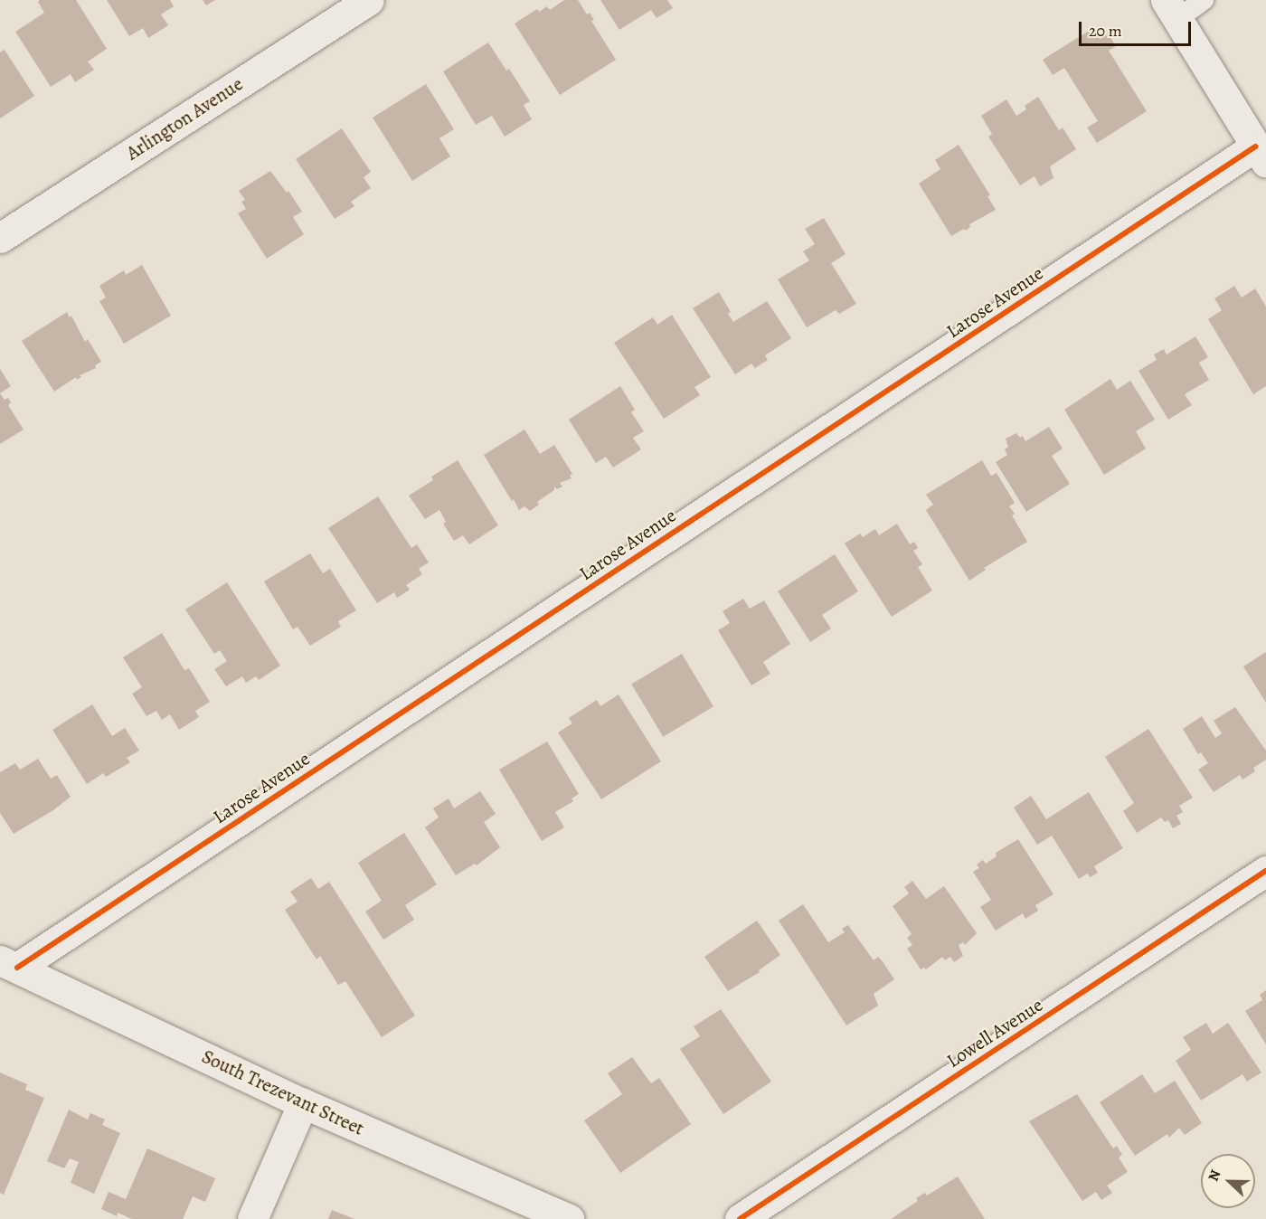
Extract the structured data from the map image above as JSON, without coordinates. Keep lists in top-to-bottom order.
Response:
{
  "streets": {
    "street": [
      "Arlington Avenue",
      "Larose Avenue",
      "Lowell Avenue",
      "South Trezevant Street"
    ]
  },
  "crossings": [
    ["Larose Avenue", "South Trezevant Street"]
  ],
  "scale_bar": "20 m",
  "north": "left"
}
